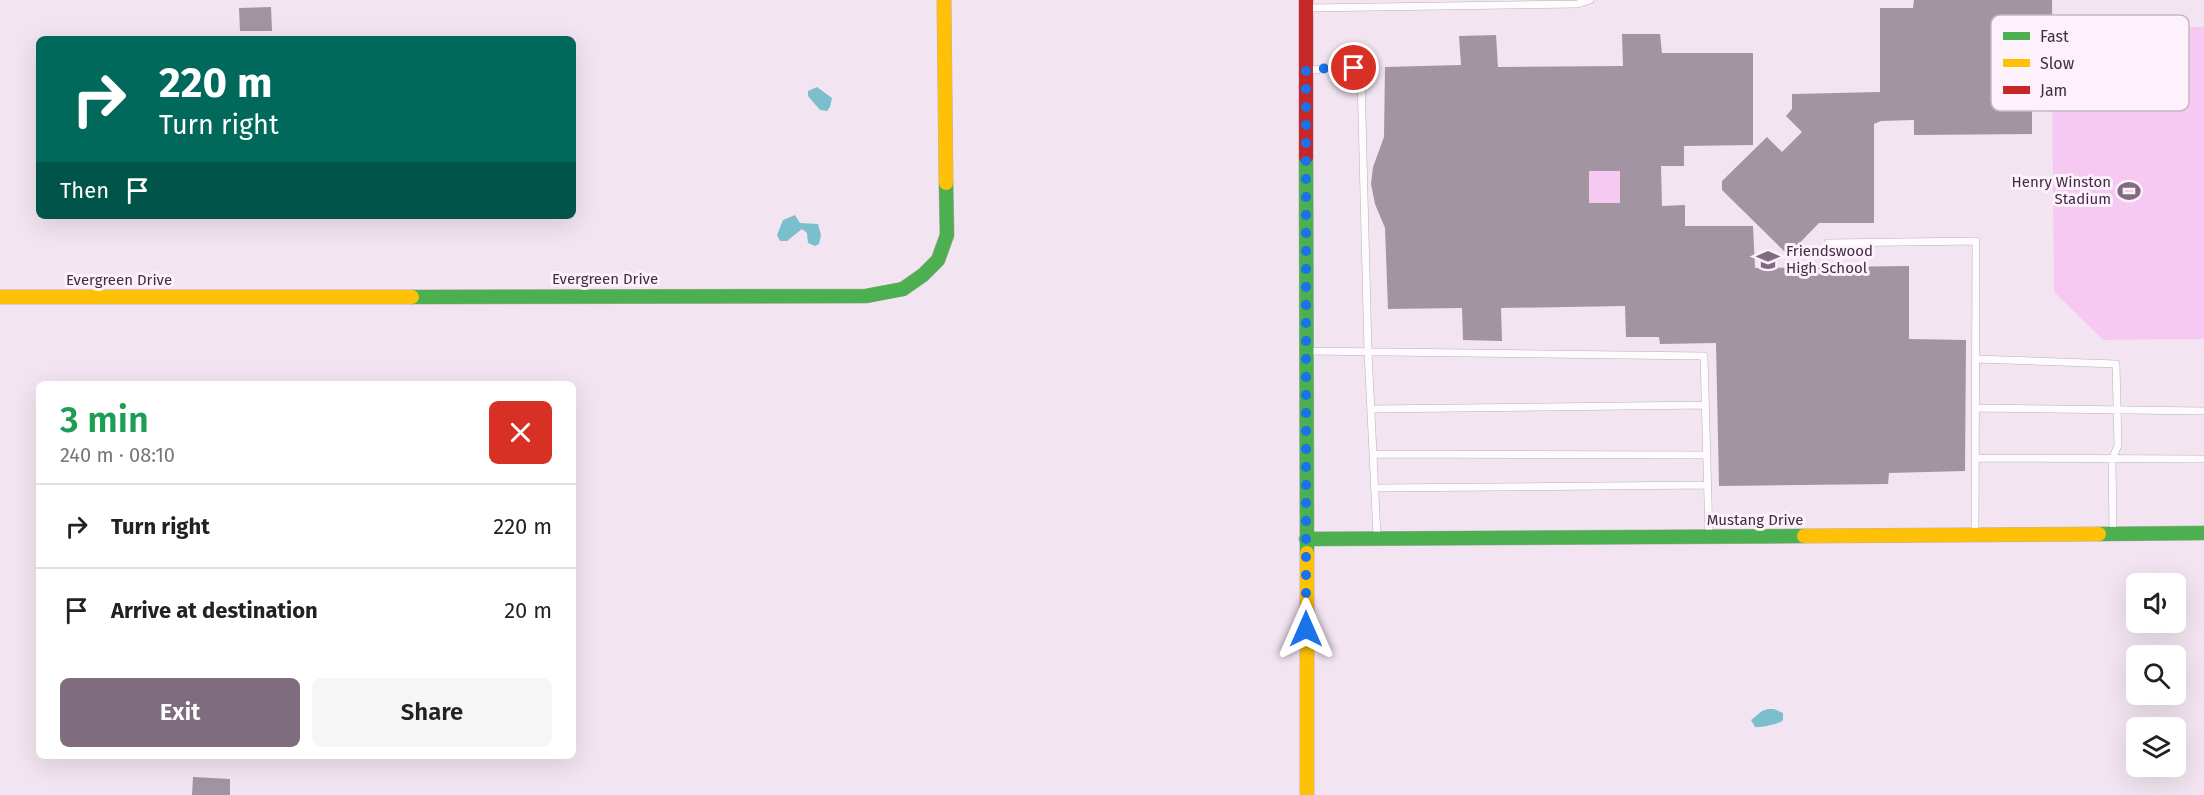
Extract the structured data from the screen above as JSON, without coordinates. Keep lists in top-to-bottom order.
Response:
{
  "streets": {
    "street": ["Evergreen Drive", "Mustang Drive"]
  },
  "places": {
    "sports": ["Henry Winston Stadium"],
    "school or university": ["Friendswood High School"]
  },
  "legend": ["Fast", "Slow", "Jam"],
  "page": {
    "turn": ["220 m", "Turn right"],
    "then": "Then",
    "heading": ["3 min", "240 m · 08:10"],
    "list": [
      {
        "name": "Turn right",
        "value": "220 m"
      },
      {
        "name": "Arrive at destination",
        "value": "20 m"
      }
    ],
    "buttons": ["Exit", "Share"]
  }
}
